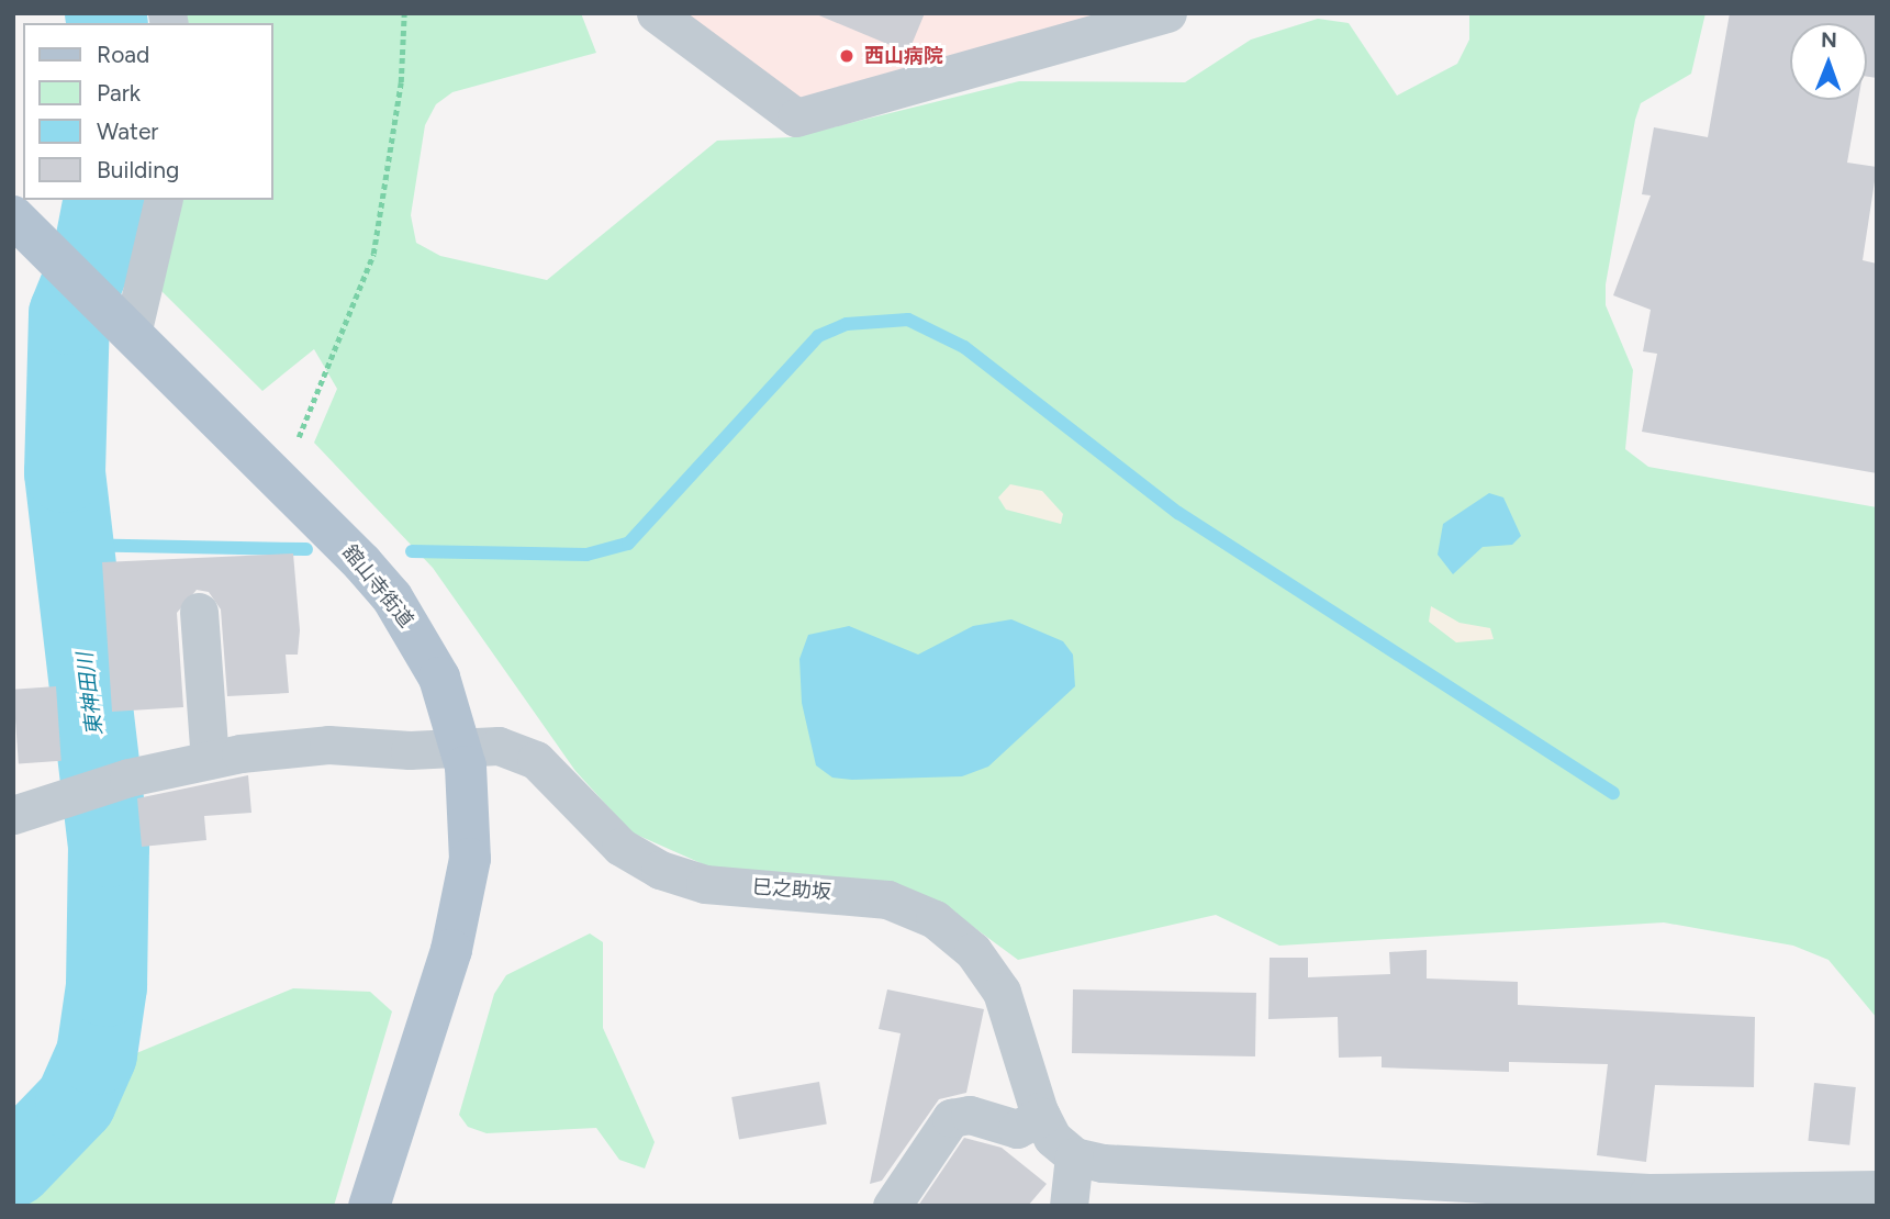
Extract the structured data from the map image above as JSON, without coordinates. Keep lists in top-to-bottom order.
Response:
{
  "streets": {
    "main road": ["舘山寺街道"],
    "street": ["巳之助坂"]
  },
  "crossings": [
    ["舘山寺街道", "巳之助坂"]
  ],
  "water": ["東神田川"],
  "places": ["西山病院"],
  "legend": [
    "Road",
    "Park",
    "Water",
    "Building"
  ],
  "north": "top"
}
